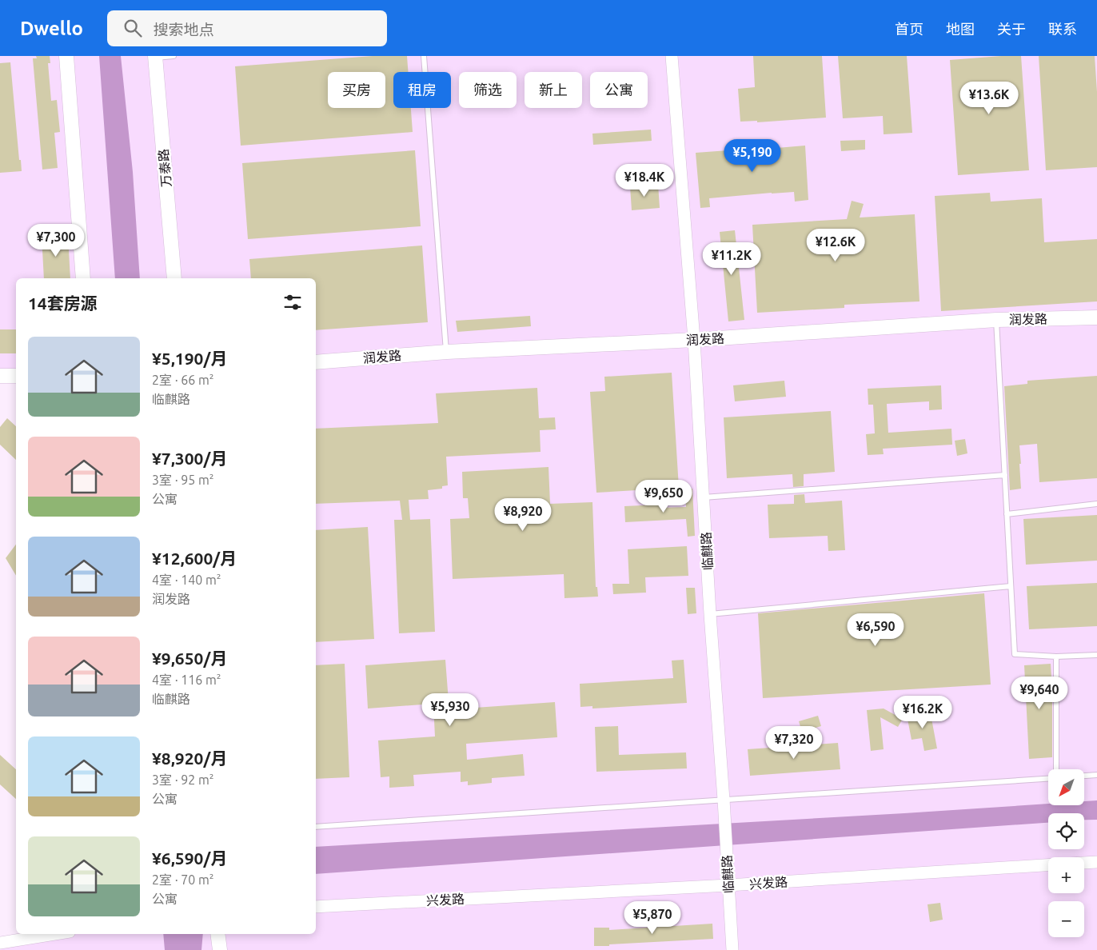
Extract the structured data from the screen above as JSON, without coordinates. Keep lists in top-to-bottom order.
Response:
{
  "streets": {
    "main road": ["万泰路", "润发路"],
    "street": ["临麒路", "兴发路"]
  },
  "crossings": [
    ["润发路", "临麒路"],
    ["临麒路", "兴发路"]
  ],
  "north": "bottom left",
  "page": {
    "header": "Dwello",
    "search": "搜索地点",
    "nav": [
      "首页",
      "地图",
      "关于",
      "联系"
    ],
    "chip": [
      "买房",
      "租房",
      "筛选",
      "新上",
      "公寓"
    ],
    "price": [
      "¥13.6K",
      "¥5,190",
      "¥18.4K",
      "¥7,300",
      "¥12.6K",
      "¥11.2K",
      "¥9,650",
      "¥8,920",
      "¥6,590",
      "¥9,640",
      "¥5,930",
      "¥16.2K",
      "¥7,320",
      "¥5,870"
    ],
    "heading": "14套房源",
    "list": [
      {
        "name": "¥5,190/月",
        "note": "2室 · 66 m² · 临麒路"
      },
      {
        "name": "¥7,300/月",
        "note": "3室 · 95 m² · 公寓"
      },
      {
        "name": "¥12,600/月",
        "note": "4室 · 140 m² · 润发路"
      },
      {
        "name": "¥9,650/月",
        "note": "4室 · 116 m² · 临麒路"
      },
      {
        "name": "¥8,920/月",
        "note": "3室 · 92 m² · 公寓"
      },
      {
        "name": "¥6,590/月",
        "note": "2室 · 70 m² · 公寓"
      }
    ],
    "map_buttons": ["+", "−"]
  }
}
